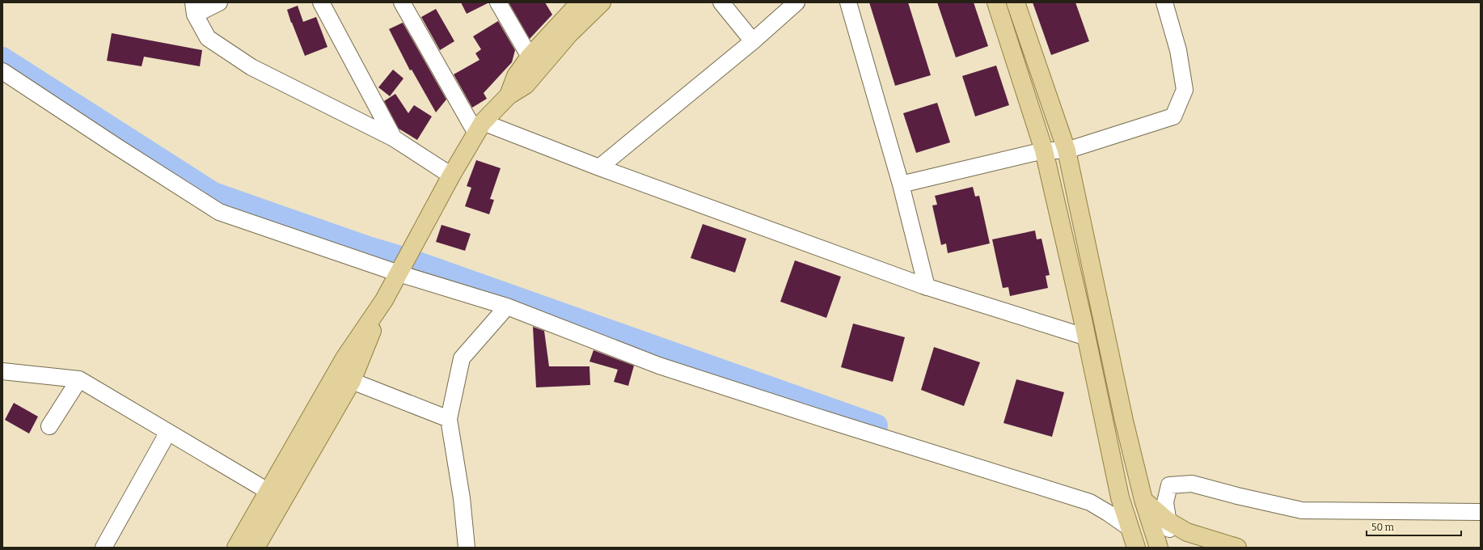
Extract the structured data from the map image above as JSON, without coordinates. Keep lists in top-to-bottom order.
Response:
{
  "scale_bar": "50 m"
}
